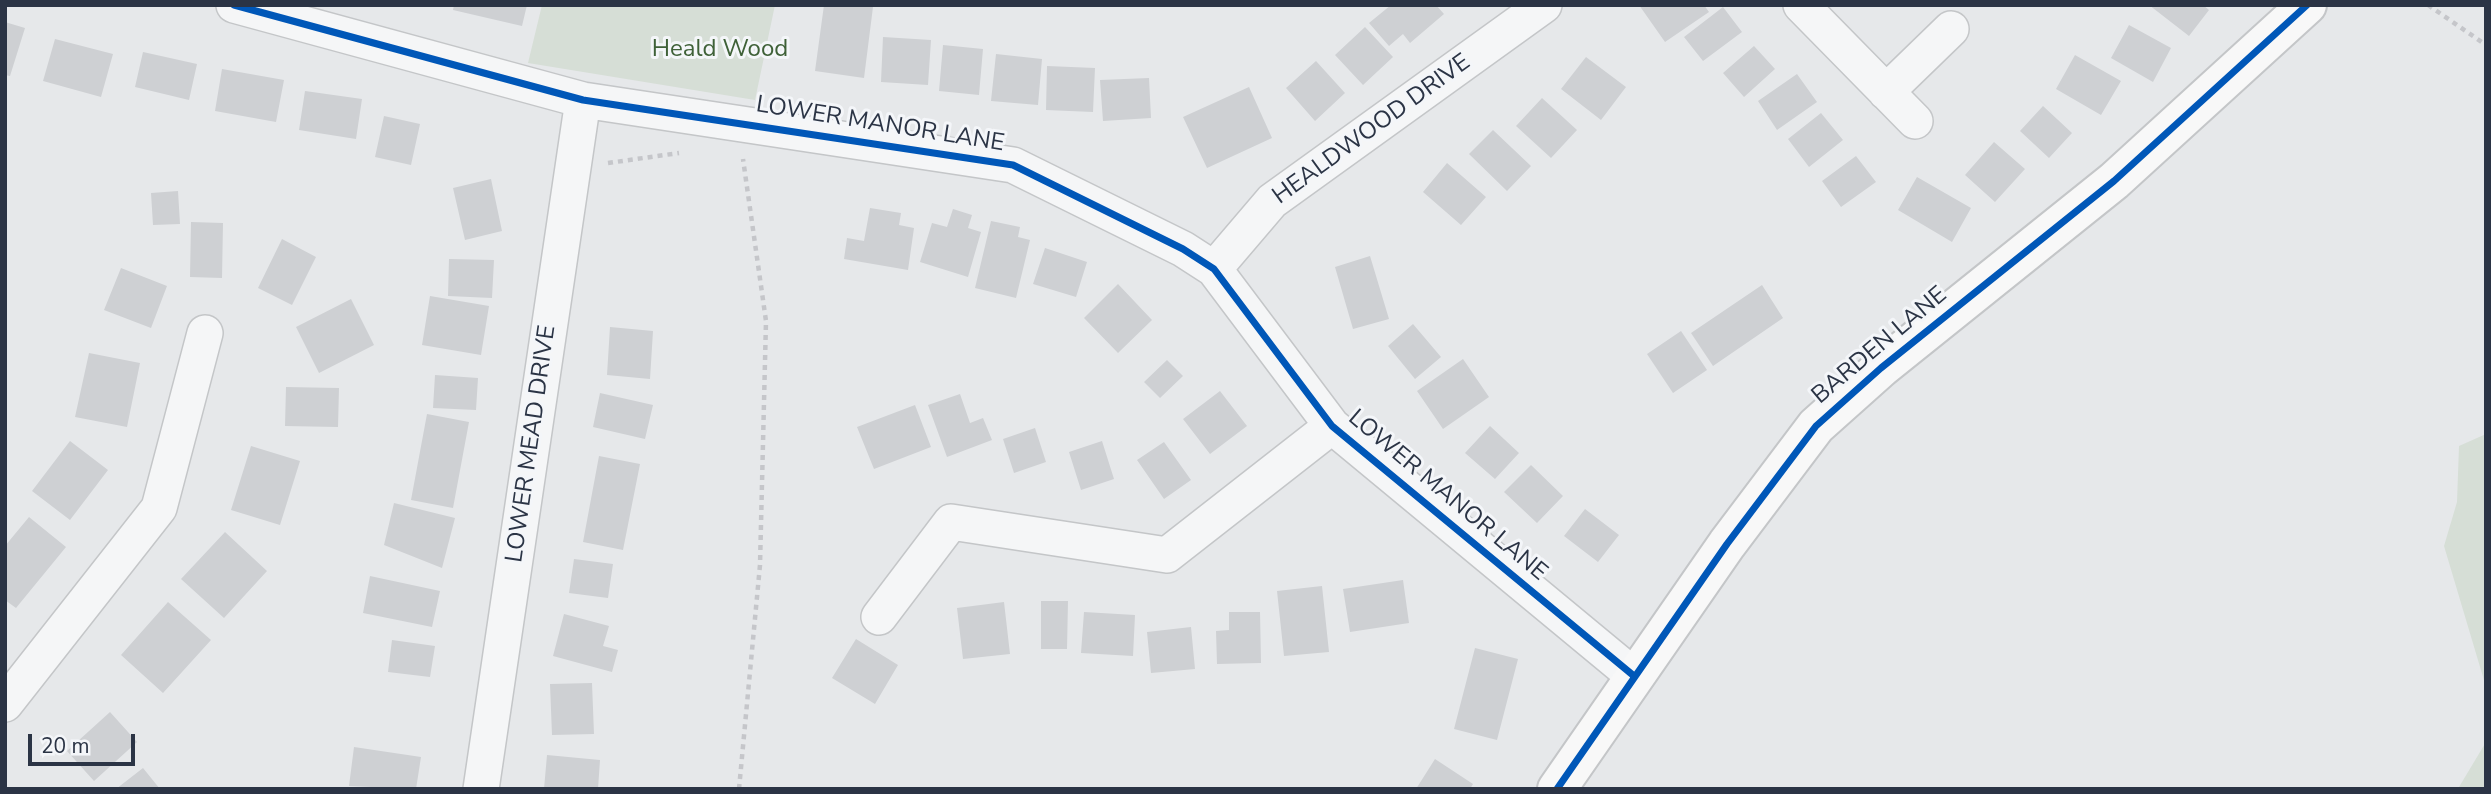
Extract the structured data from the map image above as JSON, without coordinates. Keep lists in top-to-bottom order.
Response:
{
  "streets": {
    "street": [
      "LOWER MANOR LANE",
      "HEALDWOOD DRIVE",
      "BARDEN LANE",
      "LOWER MEAD DRIVE"
    ]
  },
  "crossings": [
    ["LOWER MANOR LANE", "HEALDWOOD DRIVE"],
    ["LOWER MANOR LANE", "BARDEN LANE"],
    ["LOWER MANOR LANE", "LOWER MEAD DRIVE"]
  ],
  "parks": ["Heald Wood"],
  "scale_bar": "20 m"
}
